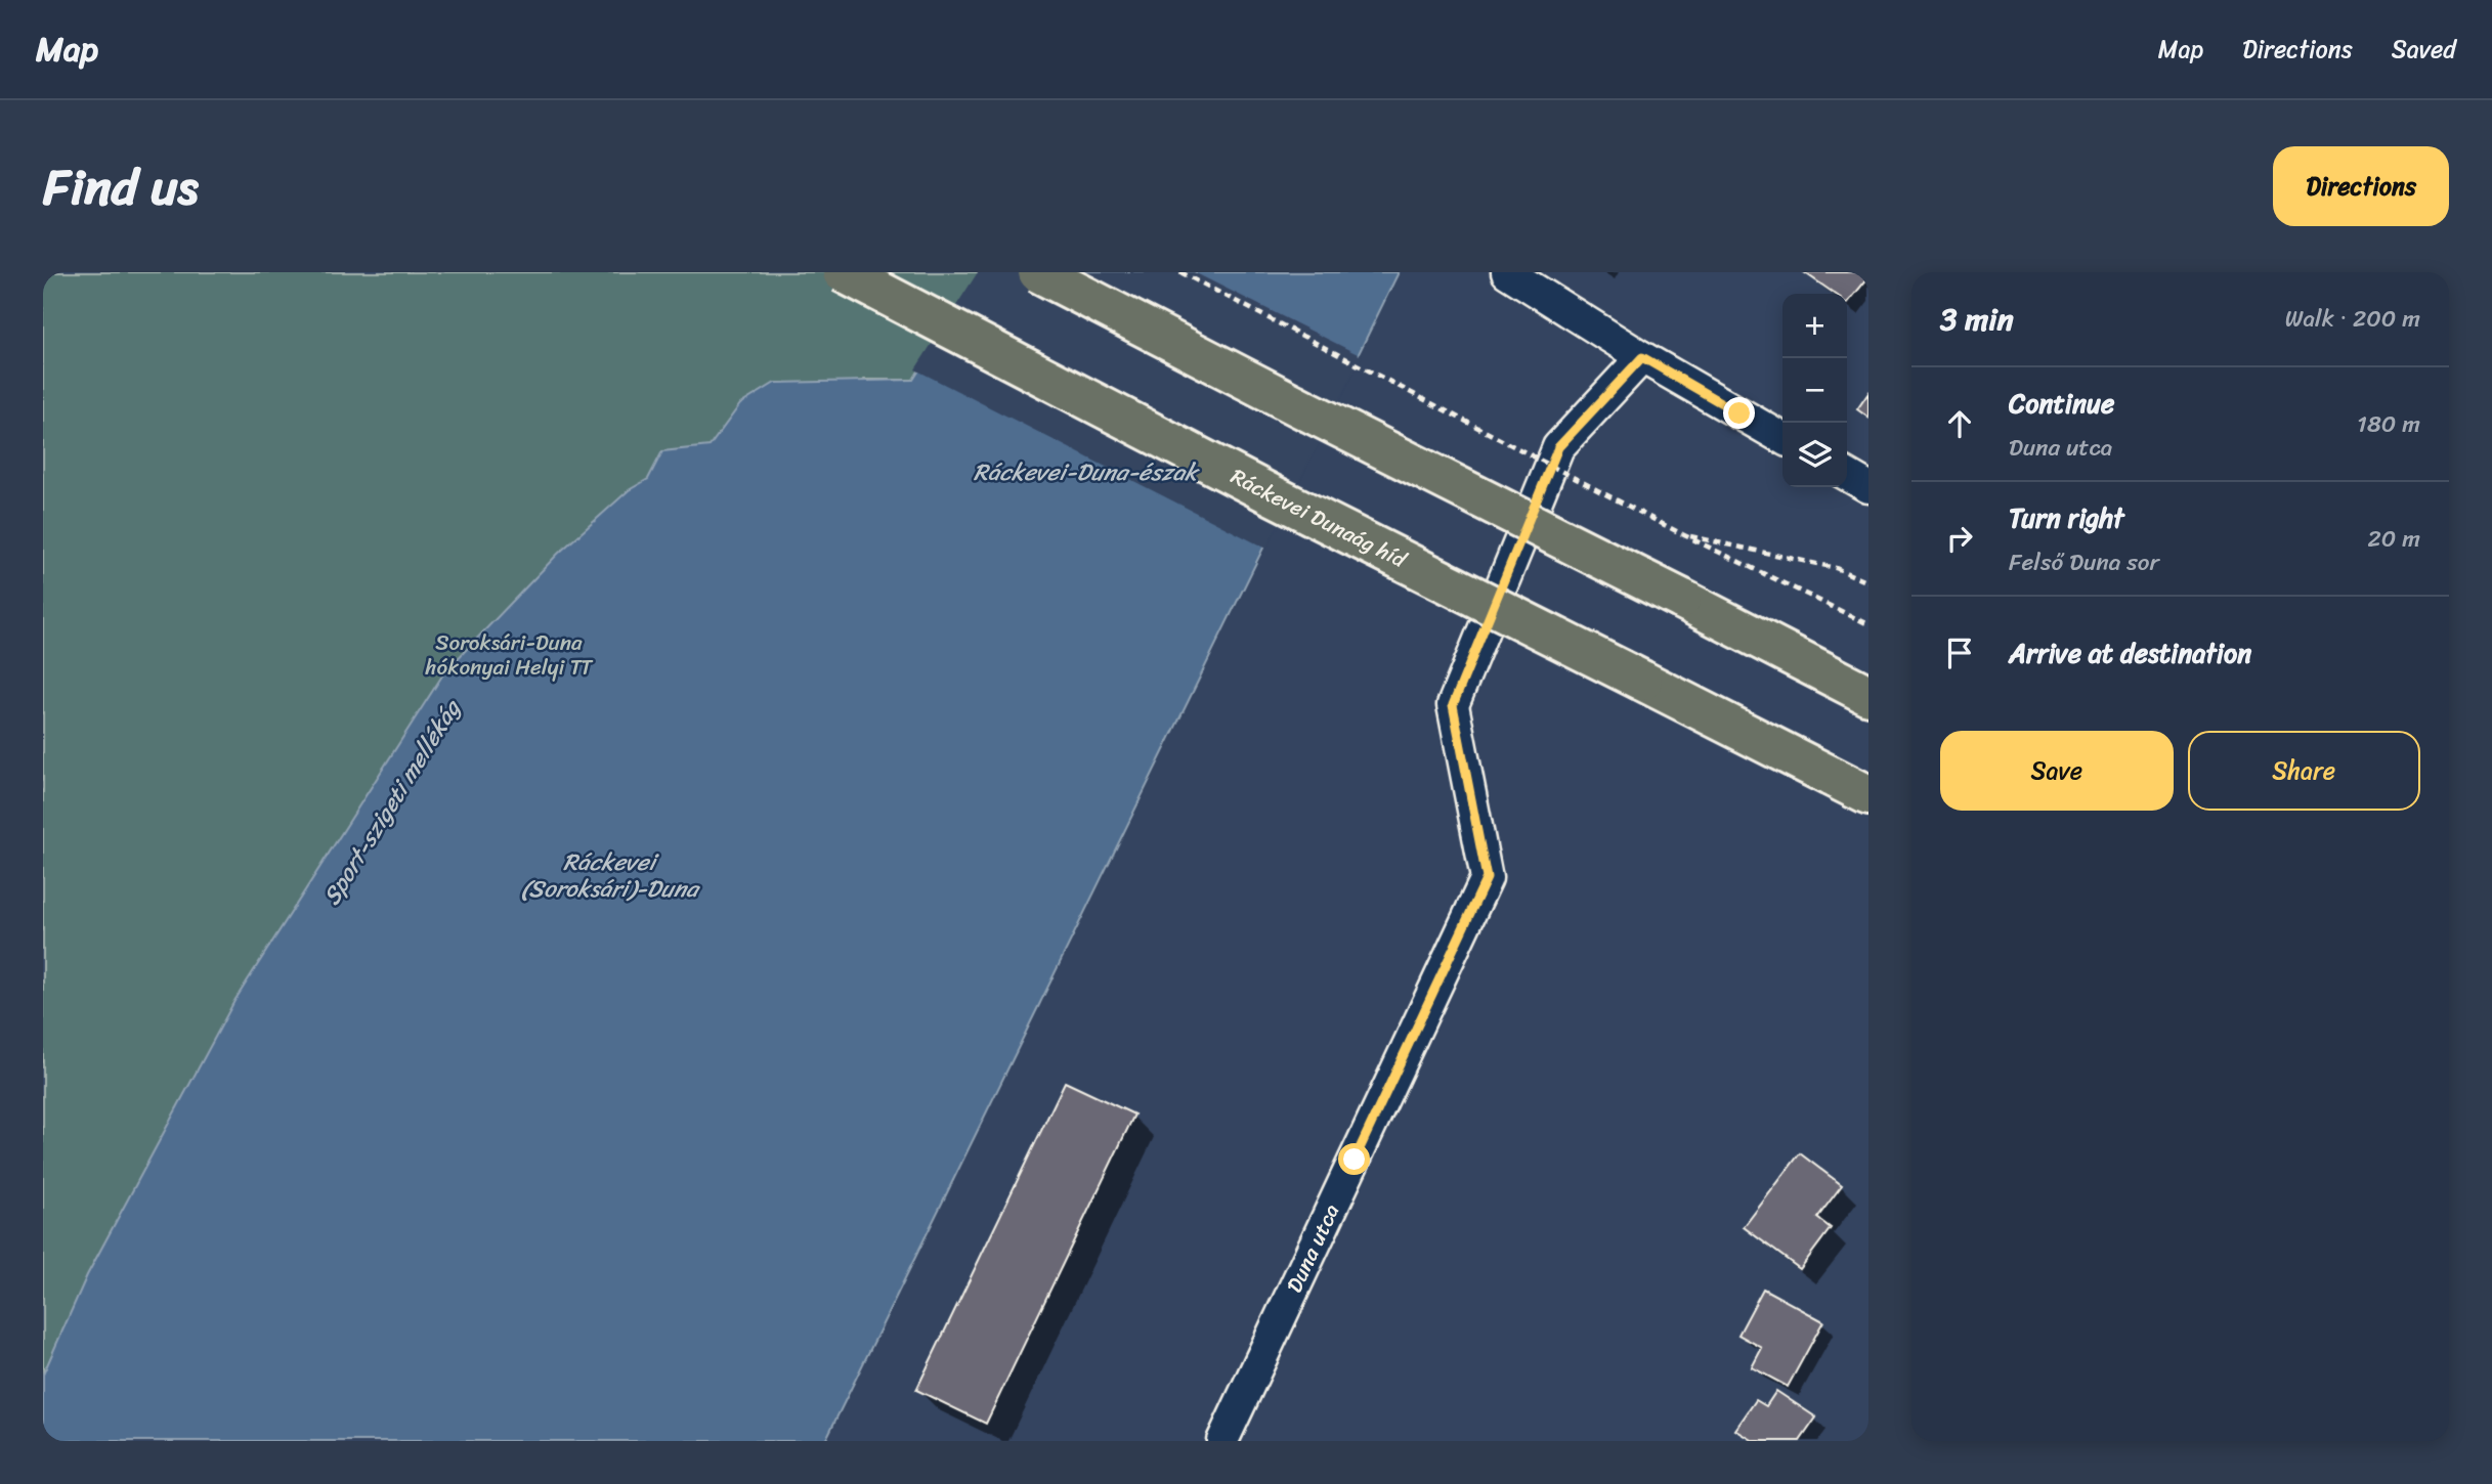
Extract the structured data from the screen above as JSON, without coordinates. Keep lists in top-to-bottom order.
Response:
{
  "streets": {
    "highway": ["Ráckevei Dunaág híd"],
    "street": ["Duna utca"]
  },
  "water": ["Ráckevei-Duna-észak", "Sport-szigeti mellékág", "Ráckevei (Soroksári)-Duna"],
  "parks": ["Soroksári-Duna hókonyai Helyi TT"],
  "page": {
    "header": "Map",
    "nav": ["Map", "Directions", "Saved"],
    "title": "Find us",
    "buttons": [
      "Directions",
      ["Save", "Share"]
    ],
    "heading": ["3 min", "Walk · 200 m"],
    "map_buttons": ["+", "−"],
    "list": [
      ["Continue", "Duna utca", "180 m"],
      ["Turn right", "Felső Duna sor", "20 m"],
      "Arrive at destination"
    ]
  }
}
